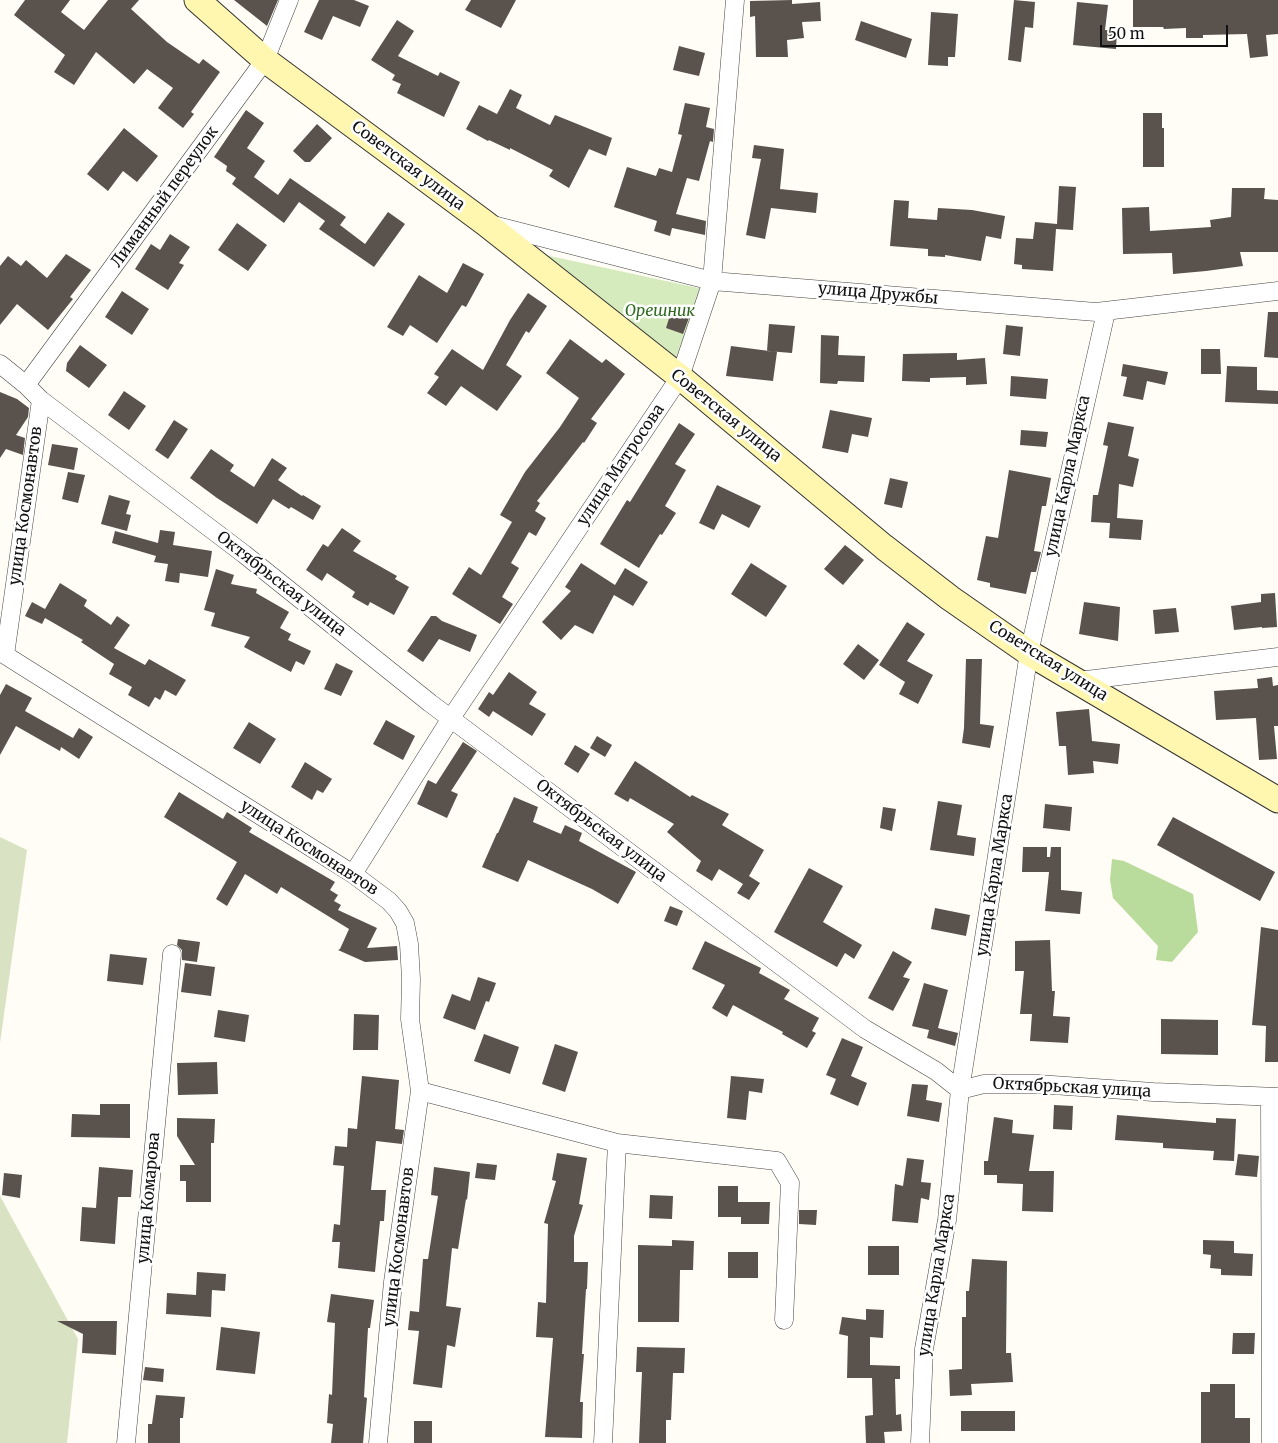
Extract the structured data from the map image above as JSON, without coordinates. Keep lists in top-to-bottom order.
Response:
{
  "streets": {
    "street": [
      "Советская улица",
      "Лиманный переулок",
      "улица Дружбы",
      "улица Матросова",
      "улица Карла Маркса",
      "улица Космонавтов",
      "Октябрьская улица",
      "улица Комарова"
    ]
  },
  "crossings": [
    ["Советская улица", "Лиманный переулок"],
    ["Советская улица", "улица Дружбы"],
    ["Советская улица", "улица Матросова"],
    ["Советская улица", "улица Карла Маркса"],
    ["Лиманный переулок", "Октябрьская улица"],
    ["улица Дружбы", "улица Матросова"],
    ["улица Дружбы", "улица Карла Маркса"],
    ["улица Матросова", "улица Космонавтов"],
    ["улица Матросова", "Октябрьская улица"],
    ["улица Карла Маркса", "Октябрьская улица"],
    ["улица Космонавтов", "Октябрьская улица"]
  ],
  "parks": ["Орешник"],
  "scale_bar": "50 m"
}
